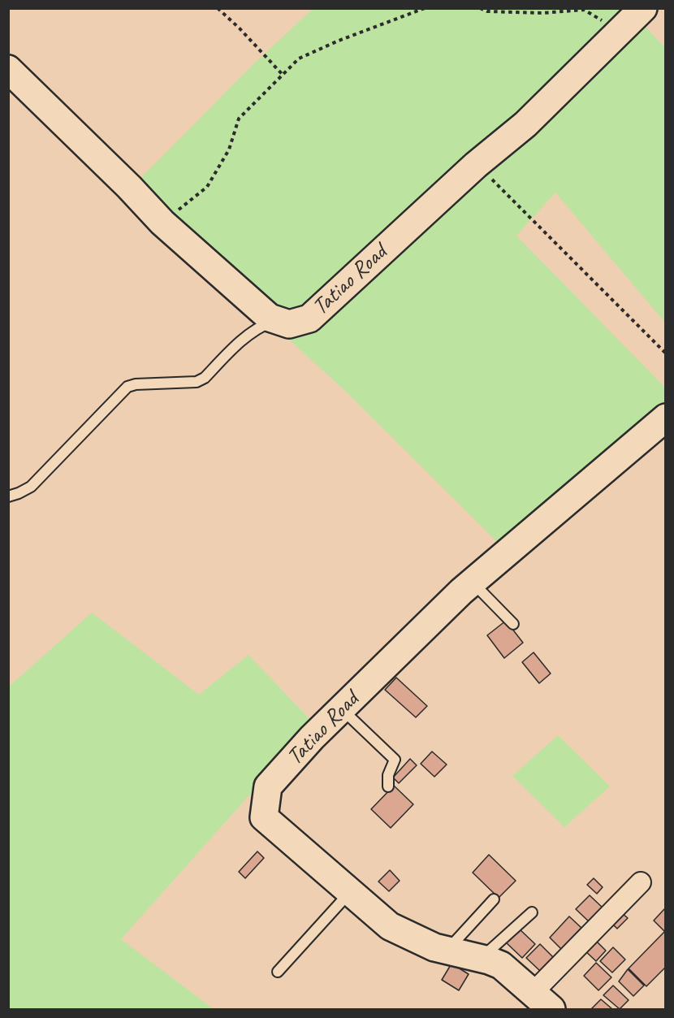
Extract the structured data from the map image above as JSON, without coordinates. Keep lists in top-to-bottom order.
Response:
{
  "streets": {
    "street": ["Tatiao Road"]
  }
}
